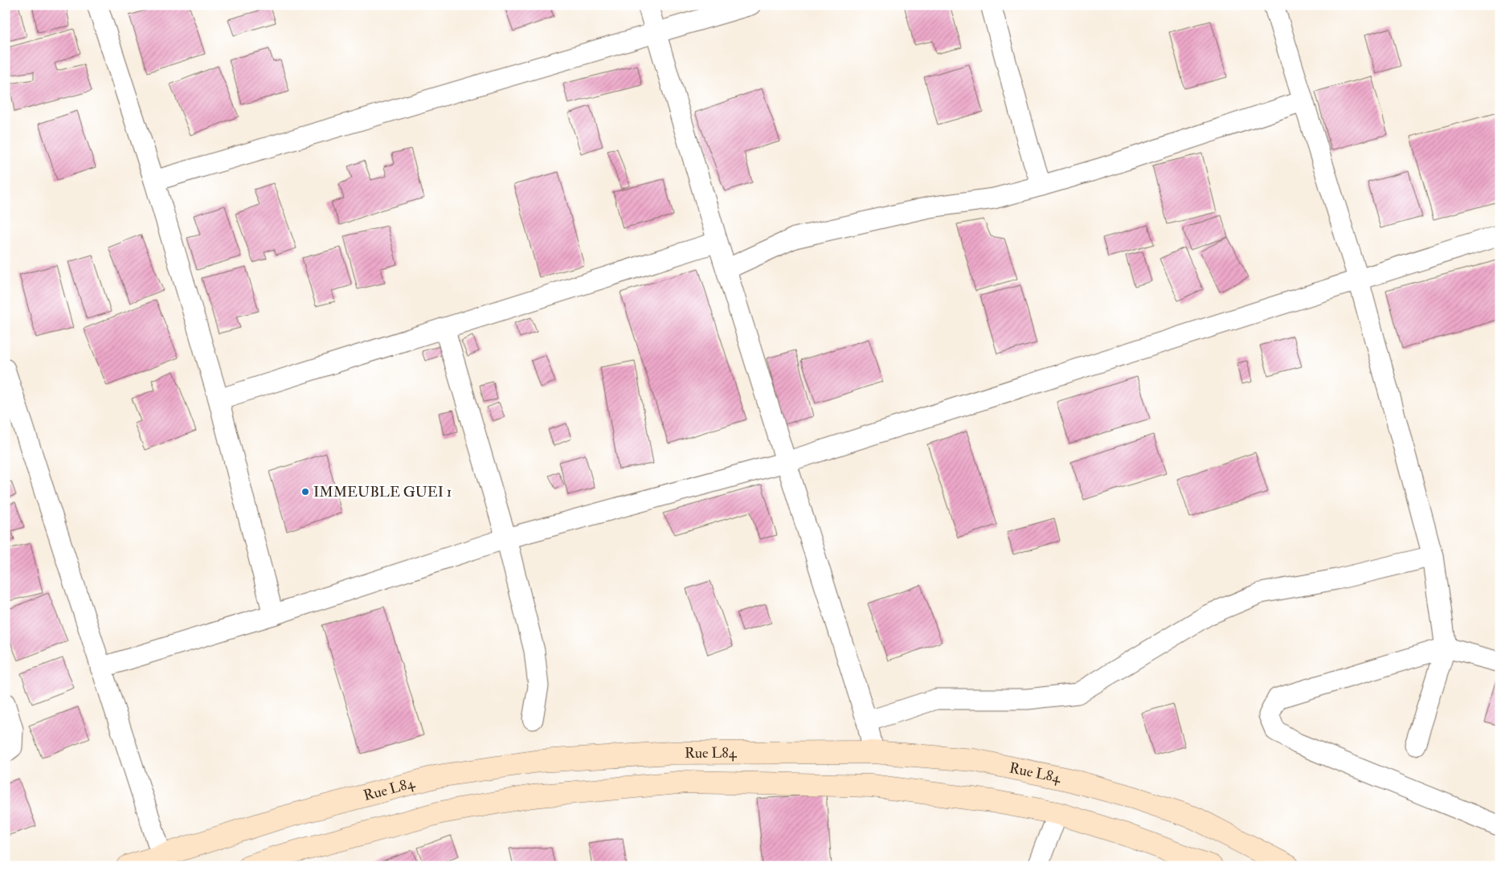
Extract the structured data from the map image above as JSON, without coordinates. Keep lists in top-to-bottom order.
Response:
{
  "streets": {
    "main road": ["Rue L84"]
  },
  "places": ["IMMEUBLE GUEI 1"]
}
